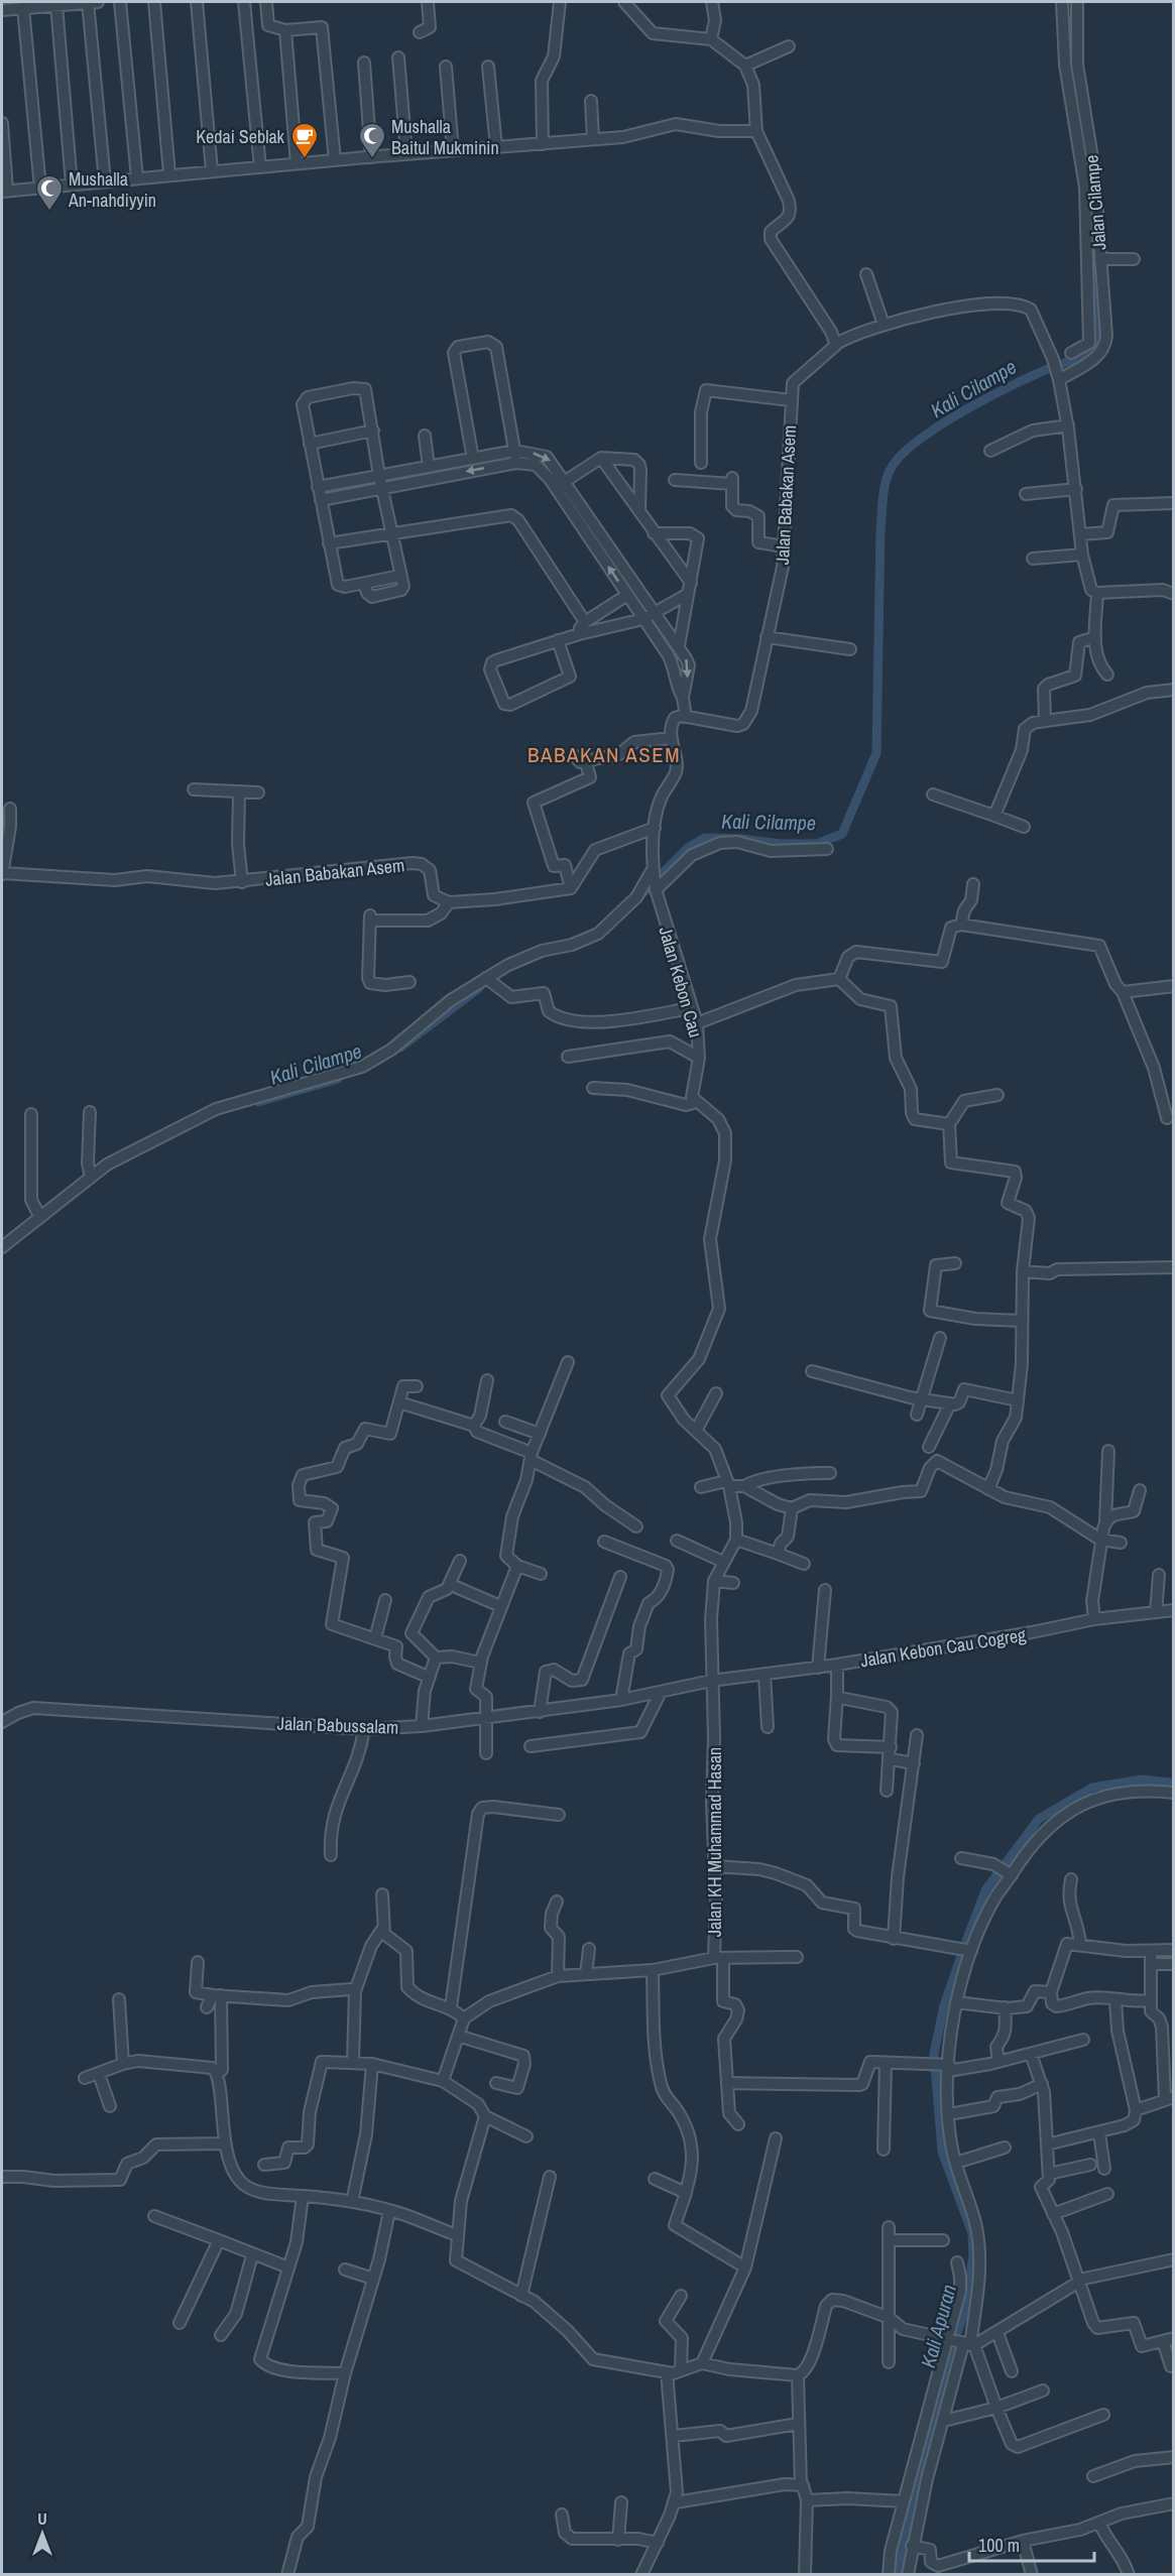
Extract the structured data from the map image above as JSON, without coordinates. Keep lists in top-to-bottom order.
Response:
{
  "streets": {
    "street": [
      "Jalan Cilampe",
      "Jalan Babakan Asem",
      "Jalan Kebon Cau",
      "Jalan Kebon Cau Cogreg",
      "Jalan Babussalam",
      "Jalan KH Muhammad Hasan"
    ]
  },
  "crossings": [
    ["Jalan Cilampe", "Jalan Babakan Asem"],
    ["Jalan Kebon Cau Cogreg", "Jalan Babussalam"],
    ["Jalan Kebon Cau Cogreg", "Jalan KH Muhammad Hasan"],
    ["Jalan Babussalam", "Jalan KH Muhammad Hasan"]
  ],
  "districts": ["BABAKAN ASEM"],
  "water": ["Kali Cilampe", "Kali Apuran"],
  "places": {
    "cafe": ["Kedai Seblak"],
    "mosque": ["Mushalla Baitul Mukminin", "Mushalla An-nahdiyyin"]
  },
  "scale_bar": "100 m",
  "north": "top"
}
